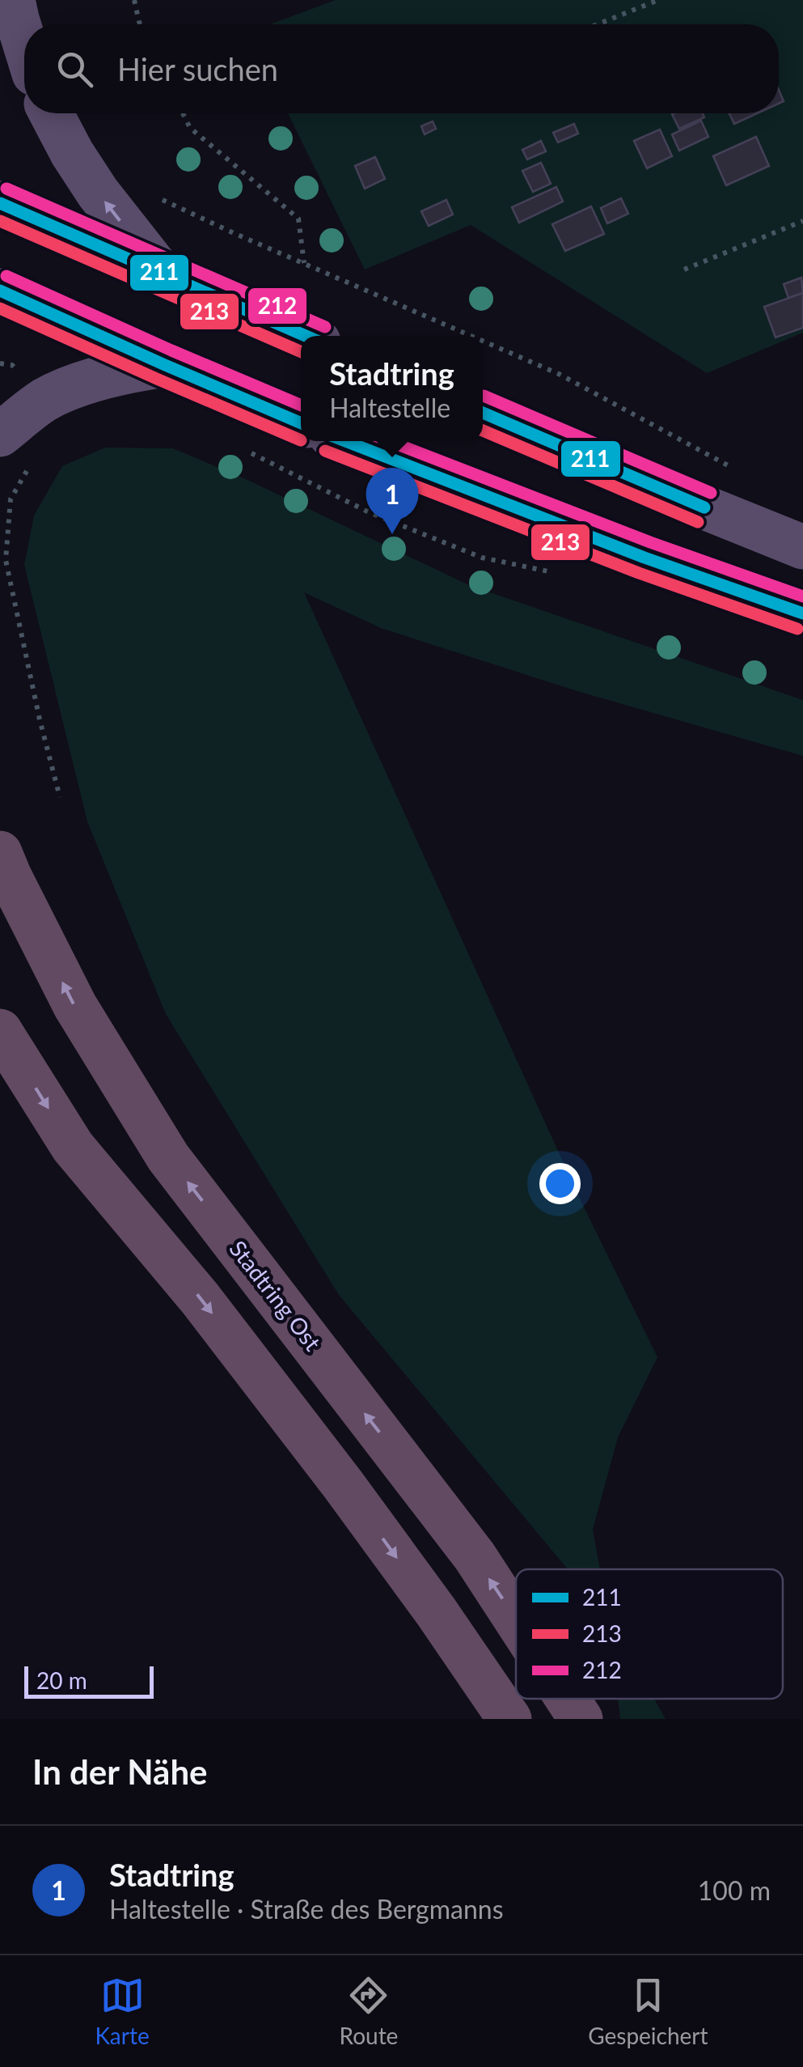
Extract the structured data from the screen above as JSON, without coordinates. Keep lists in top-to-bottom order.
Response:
{
  "streets": {
    "highway": ["Stadtring Ost"]
  },
  "lines": ["transit line 212", "transit line 211", "transit line 213"],
  "legend": ["211", "213", "212"],
  "scale_bar": "20 m",
  "page": {
    "search": "Hier suchen",
    "popup": ["Stadtring", "Haltestelle"],
    "pins": "1",
    "scale": "20 m",
    "heading": "In der Nähe",
    "list": [
      {
        "mark": "1",
        "name": "Stadtring",
        "note": "Haltestelle · Straße des Bergmanns",
        "value": "100 m"
      }
    ],
    "nav": ["Karte", "Route", "Gespeichert"]
  }
}
